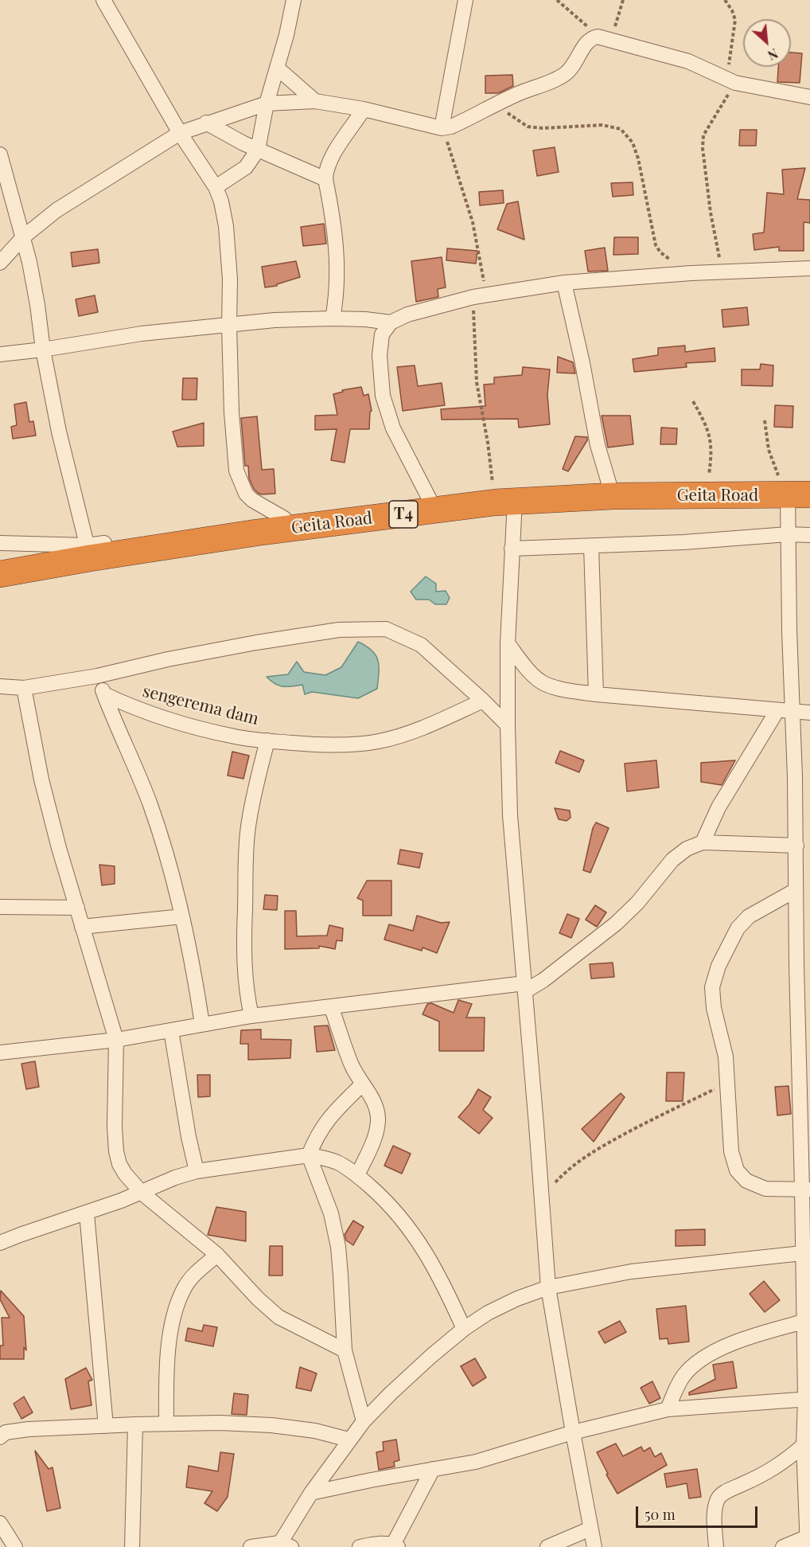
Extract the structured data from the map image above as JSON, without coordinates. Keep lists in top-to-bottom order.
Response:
{
  "streets": {
    "highway": ["Geita Road", "T4"],
    "street": ["sengerema dam"]
  },
  "scale_bar": "50 m",
  "north": "bottom right"
}
